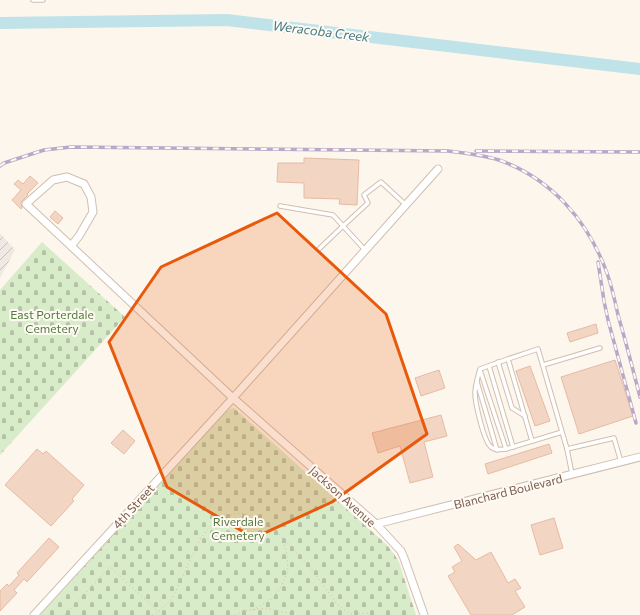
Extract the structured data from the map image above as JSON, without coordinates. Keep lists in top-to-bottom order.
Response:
{
  "streets": {
    "street": ["Blanchard Boulevard", "Jackson Avenue", "4th Street"]
  },
  "crossings": [
    ["Blanchard Boulevard", "Jackson Avenue"],
    ["Jackson Avenue", "4th Street"]
  ],
  "water": ["Weracoba Creek"],
  "parks": ["East Porterdale Cemetery", "Riverdale Cemetery"]
}
